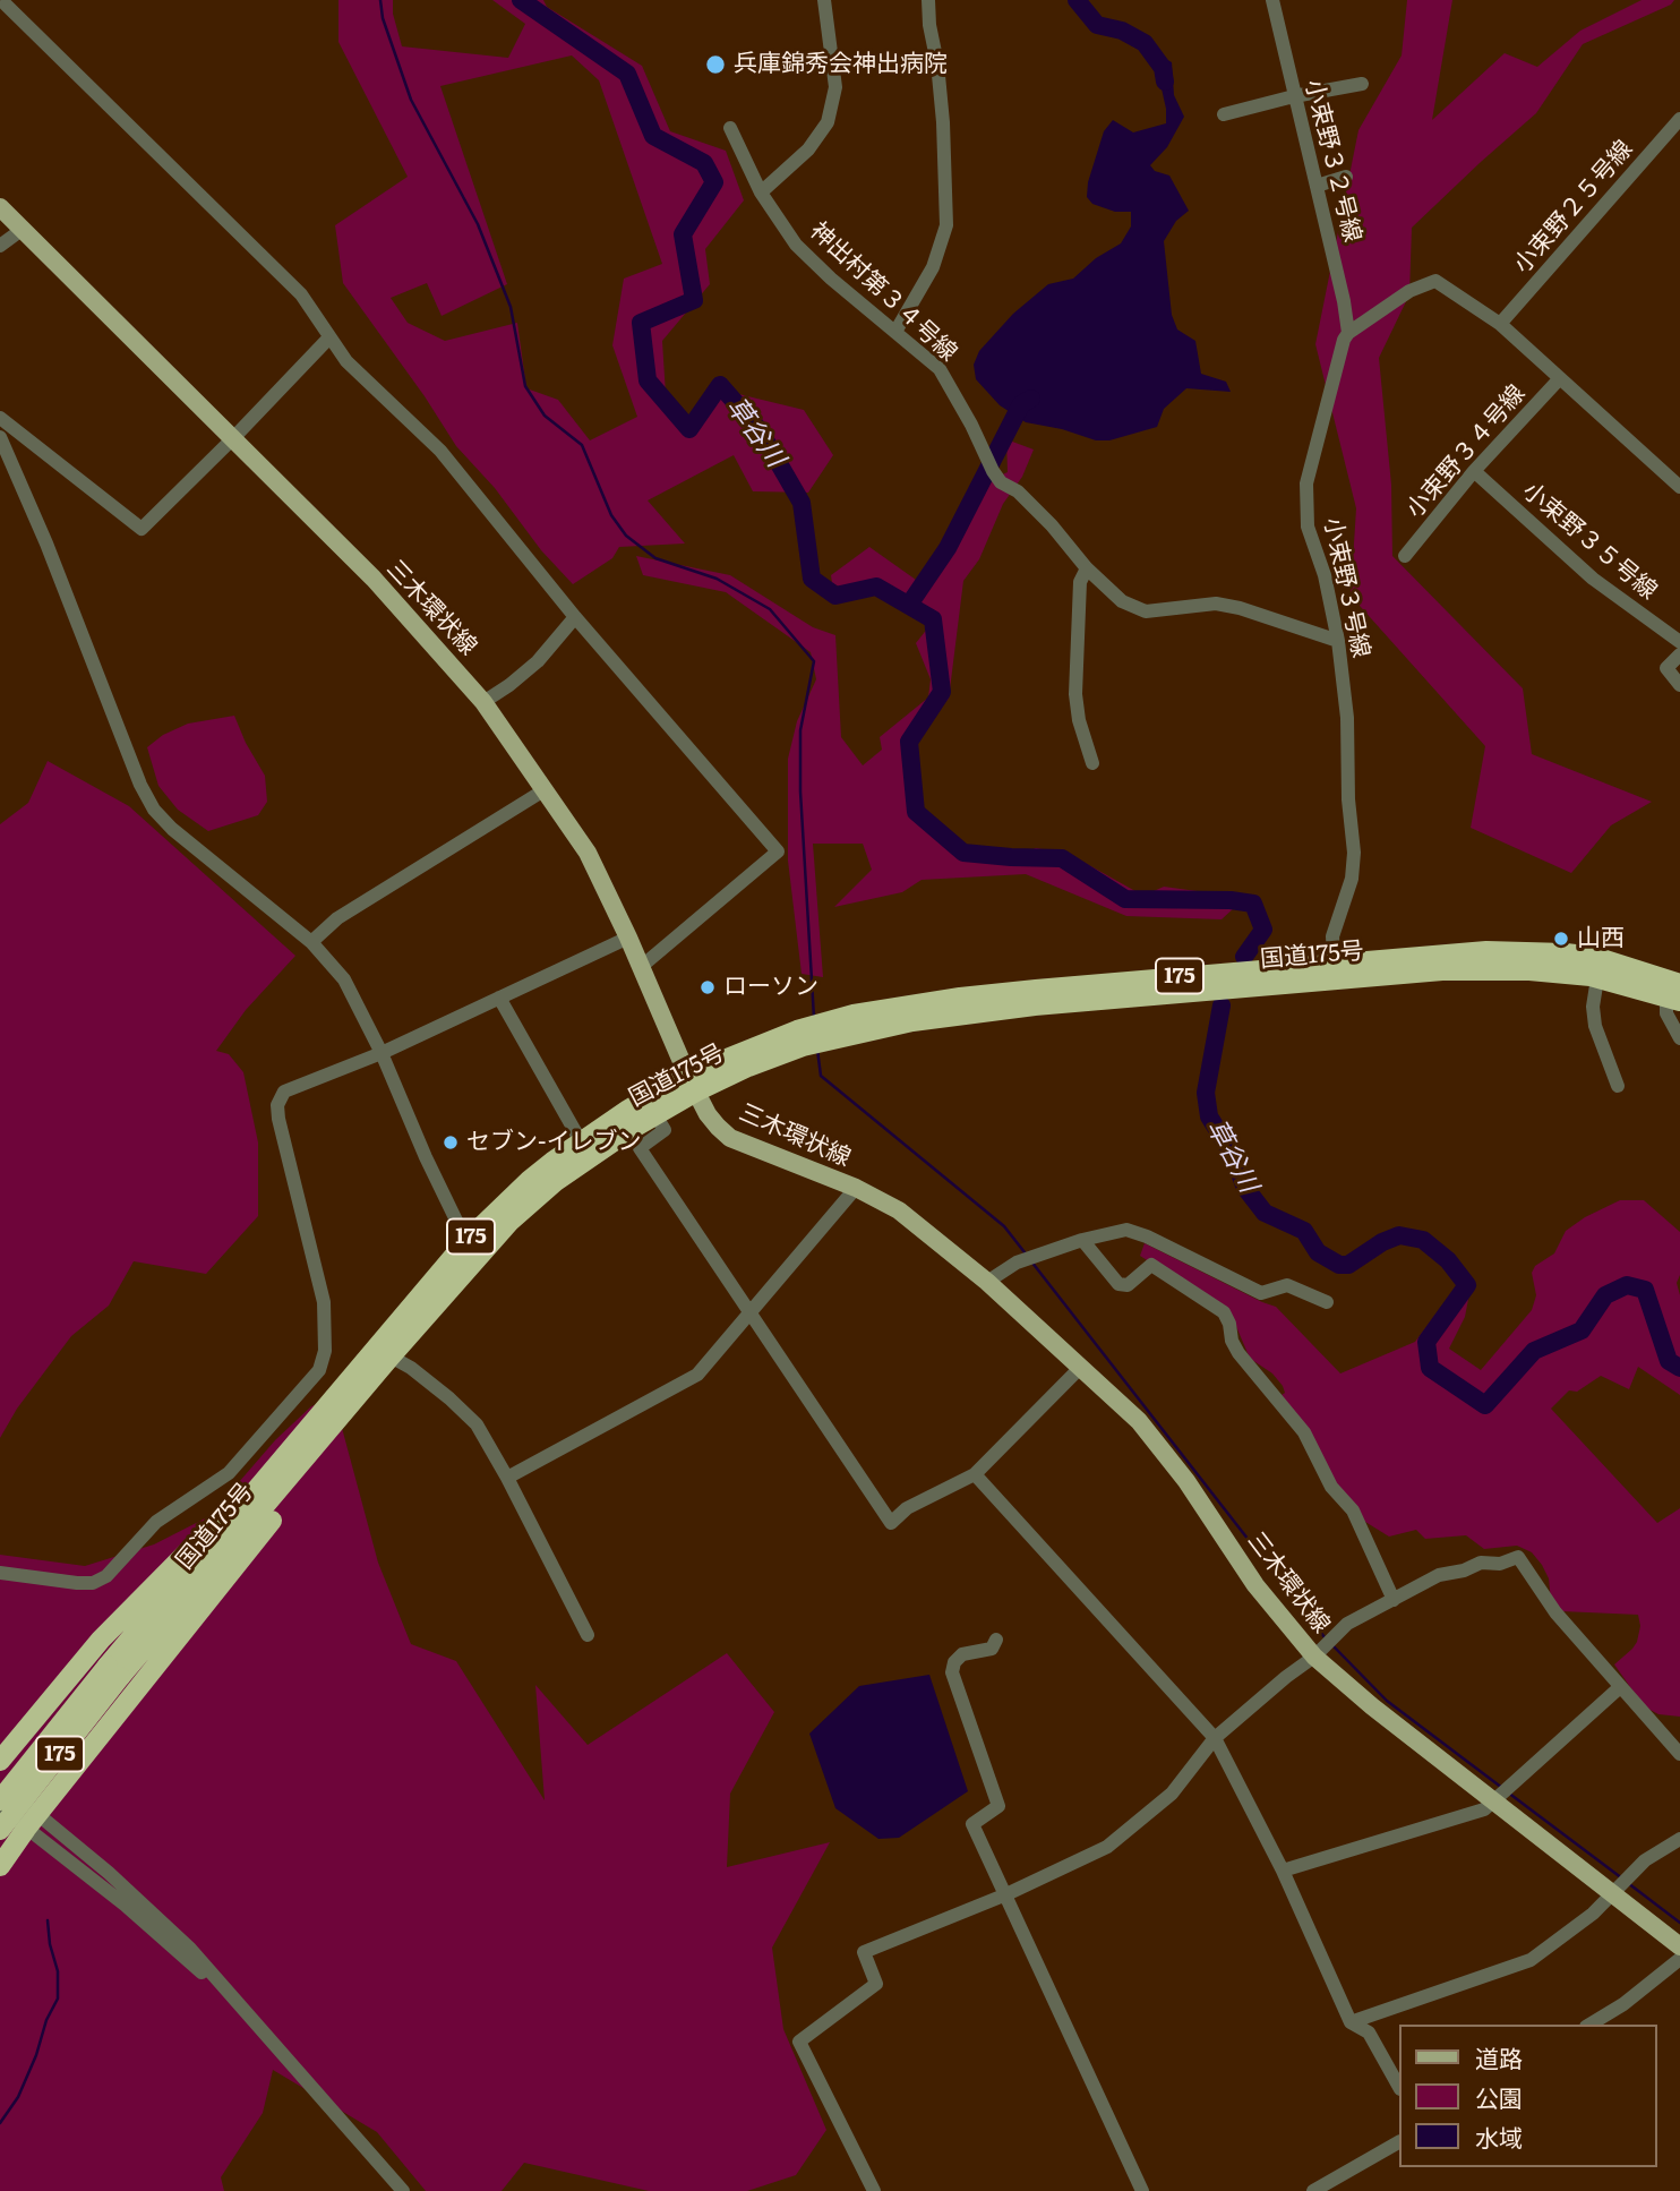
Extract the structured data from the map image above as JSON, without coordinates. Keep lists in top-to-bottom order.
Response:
{
  "streets": {
    "highway": ["国道175号", "175"],
    "main road": ["三木環状線"],
    "street": [
      "小束野３２号線",
      "小束野２５号線",
      "神出村第３４号線",
      "小束野３４号線",
      "小束野３５号線",
      "小束野３号線"
    ]
  },
  "crossings": [
    ["小束野３２号線", "小束野３号線"],
    ["神出村第３４号線", "小束野３号線"],
    ["小束野３４号線", "小束野３５号線"],
    ["小束野３号線", "国道175号"],
    ["三木環状線", "国道175号"]
  ],
  "water": ["草谷川"],
  "places": [
    "兵庫錦秀会神出病院",
    "山西",
    "ローソン",
    "セブン-イレブン"
  ],
  "legend": ["道路", "公園", "水域"]
}
